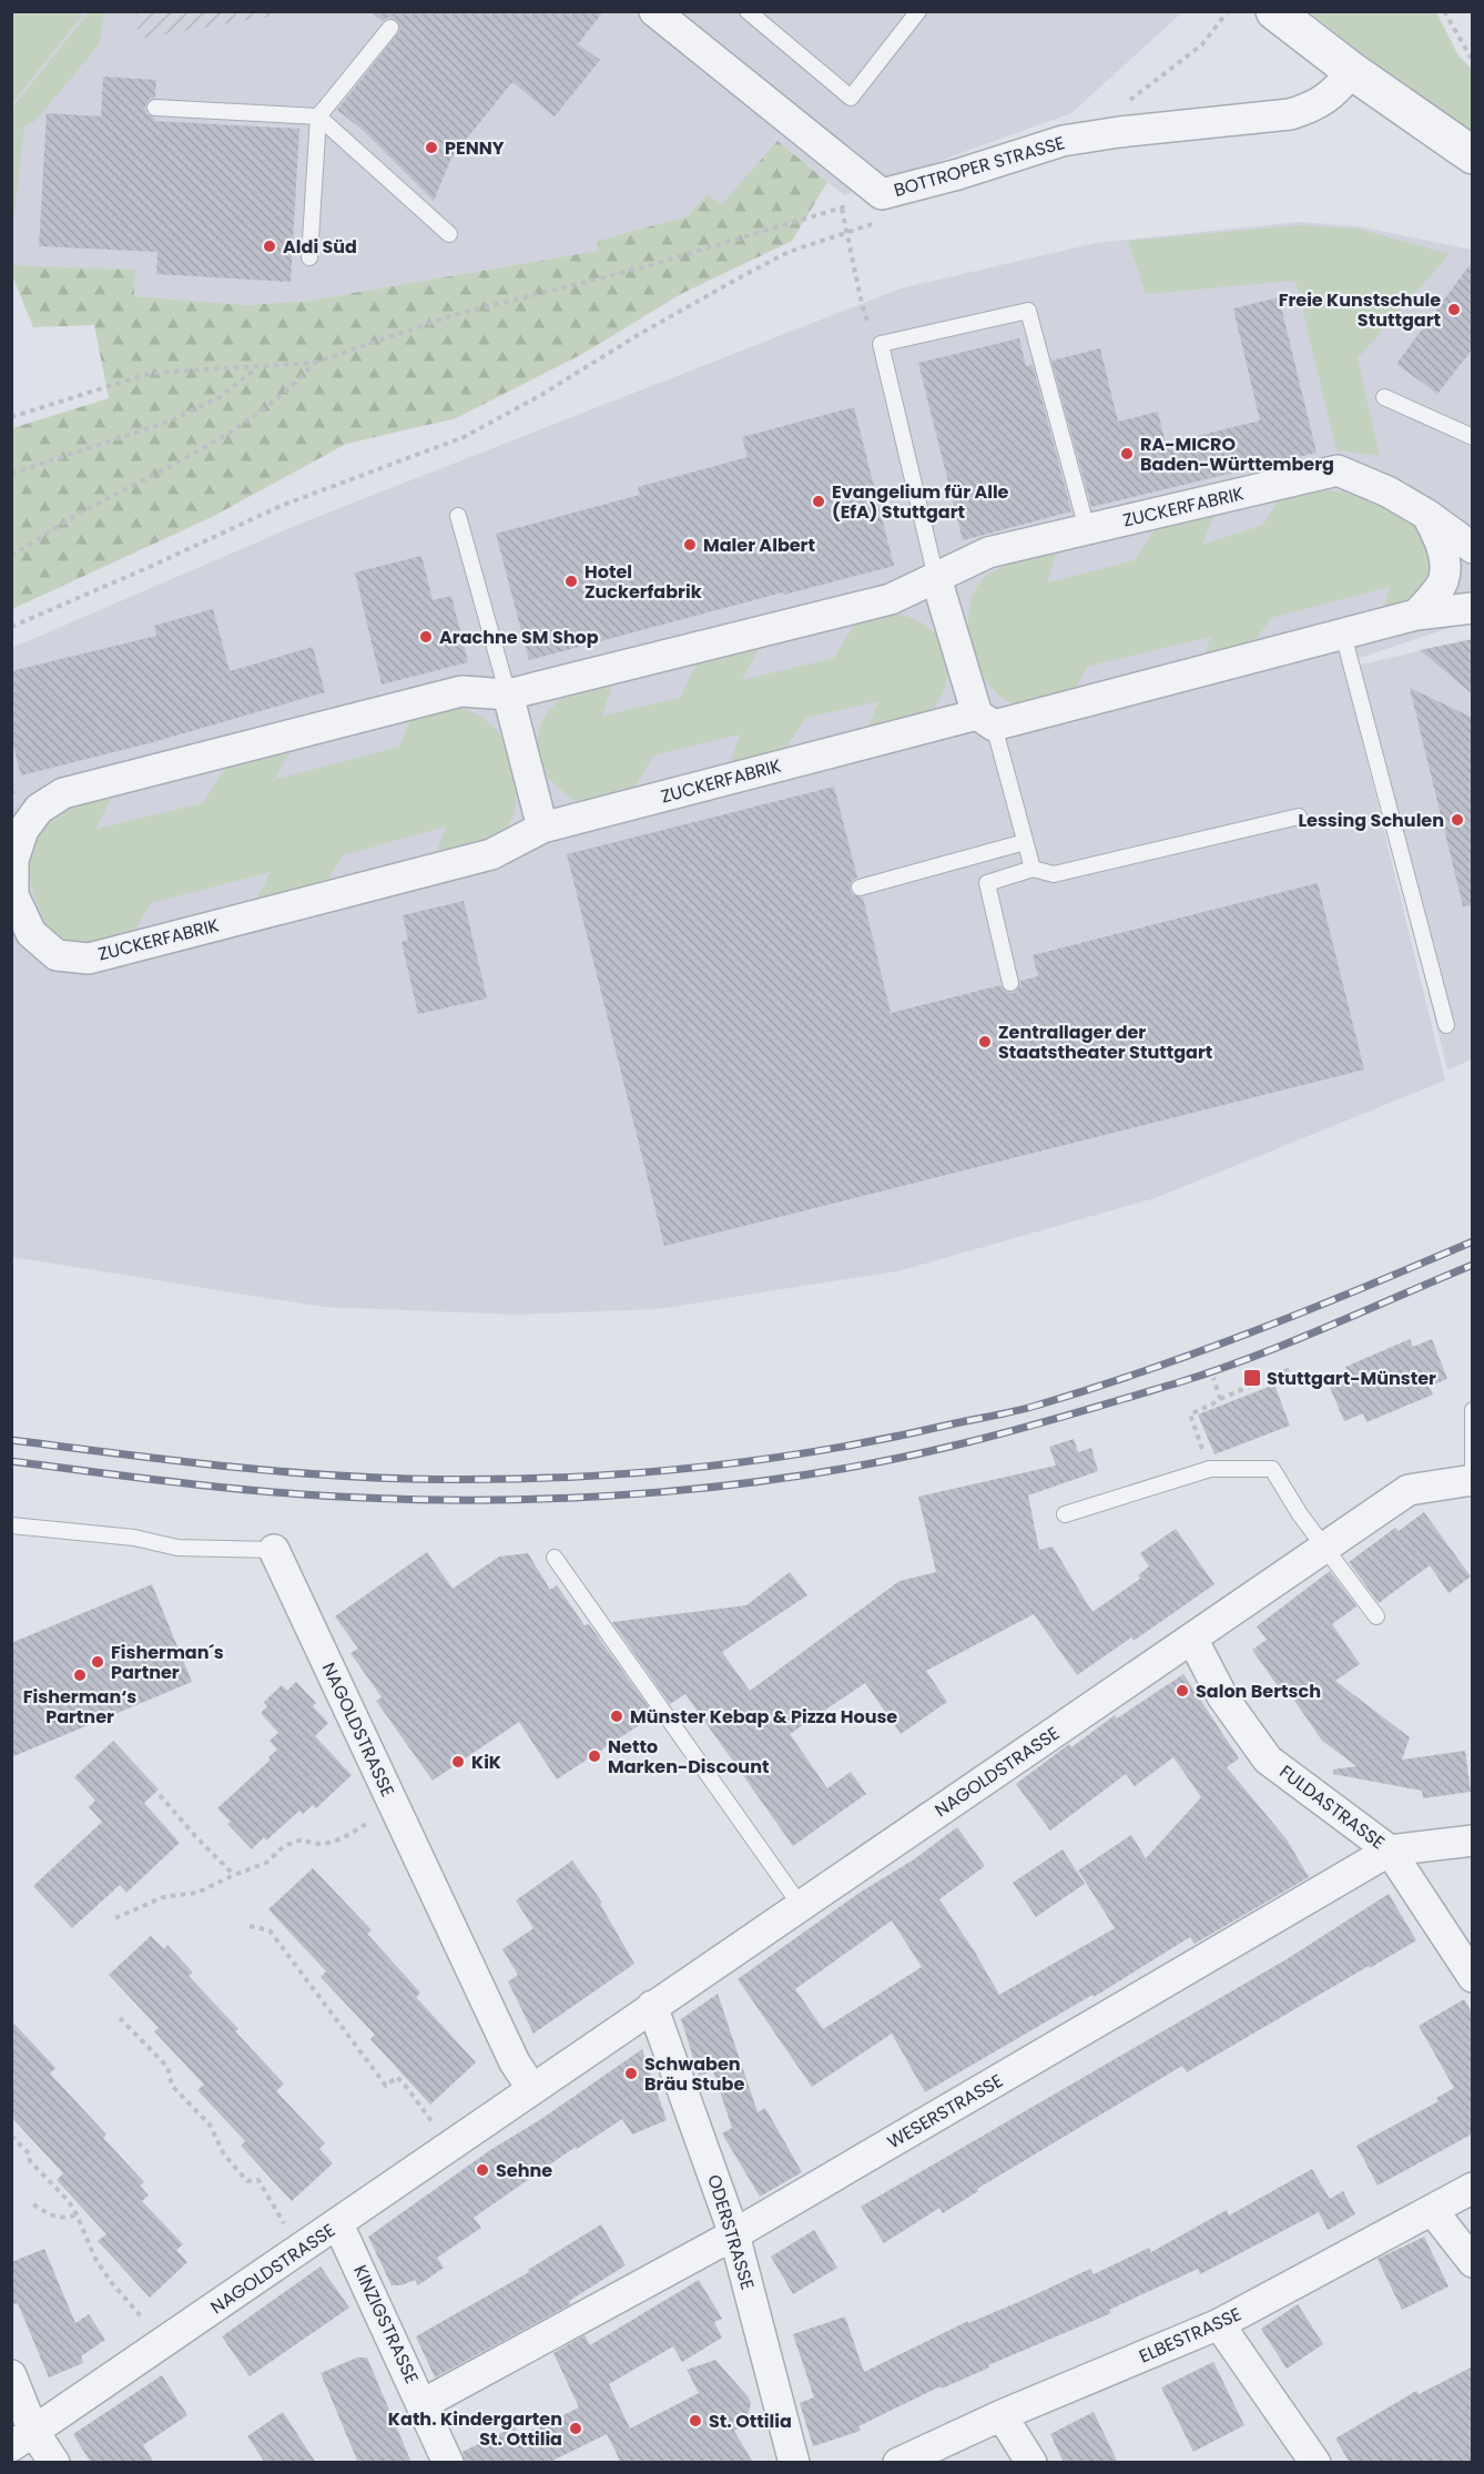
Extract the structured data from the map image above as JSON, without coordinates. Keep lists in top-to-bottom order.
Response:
{
  "streets": {
    "street": [
      "BOTTROPER STRASSE",
      "ZUCKERFABRIK",
      "NAGOLDSTRASSE",
      "FULDASTRASSE",
      "WESERSTRASSE",
      "ODERSTRASSE",
      "KINZIGSTRASSE",
      "ELBESTRASSE"
    ]
  },
  "crossings": [
    ["NAGOLDSTRASSE", "FULDASTRASSE"],
    ["NAGOLDSTRASSE", "ODERSTRASSE"],
    ["NAGOLDSTRASSE", "KINZIGSTRASSE"],
    ["FULDASTRASSE", "WESERSTRASSE"],
    ["WESERSTRASSE", "ODERSTRASSE"],
    ["WESERSTRASSE", "KINZIGSTRASSE"]
  ],
  "places": {
    "other": [
      "PENNY",
      "Aldi Süd",
      "Freie Kunstschule Stuttgart",
      "RA-MICRO Baden-Württemberg",
      "Evangelium für Alle (EfA) Stuttgart",
      "Maler Albert",
      "Hotel Zuckerfabrik",
      "Arachne SM Shop",
      "Lessing Schulen",
      "Zentrallager der Staatstheater Stuttgart",
      "Fisherman´s Partner",
      "Fisherman‘s Partner",
      "Salon Bertsch",
      "Münster Kebap & Pizza House",
      "Netto Marken-Discount",
      "KiK",
      "Schwaben Bräu Stube",
      "Sehne",
      "St. Ottilia",
      "Kath. Kindergarten St. Ottilia"
    ],
    "transit": ["Stuttgart-Münster"]
  }
}
